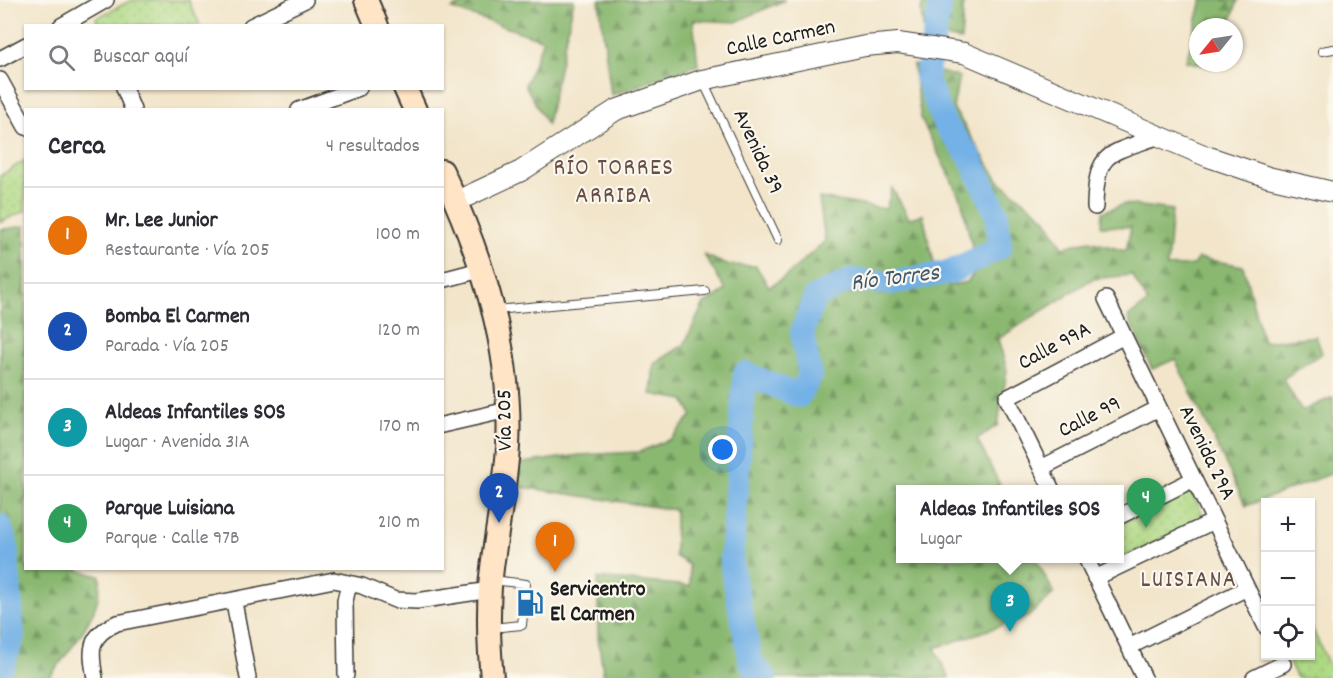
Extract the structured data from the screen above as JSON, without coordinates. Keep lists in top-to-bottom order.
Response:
{
  "streets": {
    "main road": ["Vía 205"],
    "street": [
      "Calle Carmen",
      "Calle 99A",
      "Calle 99",
      "Avenida 29A"
    ],
    "lane": ["Avenida 39"]
  },
  "crossings": [
    ["Calle Carmen", "Avenida 39"],
    ["Calle Carmen", "Vía 205"],
    ["Calle 99A", "Calle 99"],
    ["Calle 99A", "Avenida 29A"],
    ["Calle 99", "Avenida 29A"]
  ],
  "districts": ["RÍO TORRES ARRIBA", "LUISIANA"],
  "water": ["Río Torres"],
  "places": {
    "fuel station": ["Servicentro El Carmen"]
  },
  "north": "bottom left",
  "page": {
    "search": "Buscar aquí",
    "heading": ["Cerca", "4 resultados"],
    "list": [
      {
        "mark": "1",
        "name": "Mr. Lee Junior",
        "note": "Restaurante · Vía 205",
        "value": "100 m"
      },
      {
        "mark": "2",
        "name": "Bomba El Carmen",
        "note": "Parada · Vía 205",
        "value": "120 m"
      },
      {
        "mark": "3",
        "name": "Aldeas Infantiles SOS",
        "note": "Lugar · Avenida 31A",
        "value": "170 m"
      },
      {
        "mark": "4",
        "name": "Parque Luisiana",
        "note": "Parque · Calle 97B",
        "value": "210 m"
      }
    ],
    "pins": [
      "2",
      "4",
      "1",
      "3"
    ],
    "popup": ["Aldeas Infantiles SOS", "Lugar"],
    "map_buttons": ["+", "−"]
  }
}
